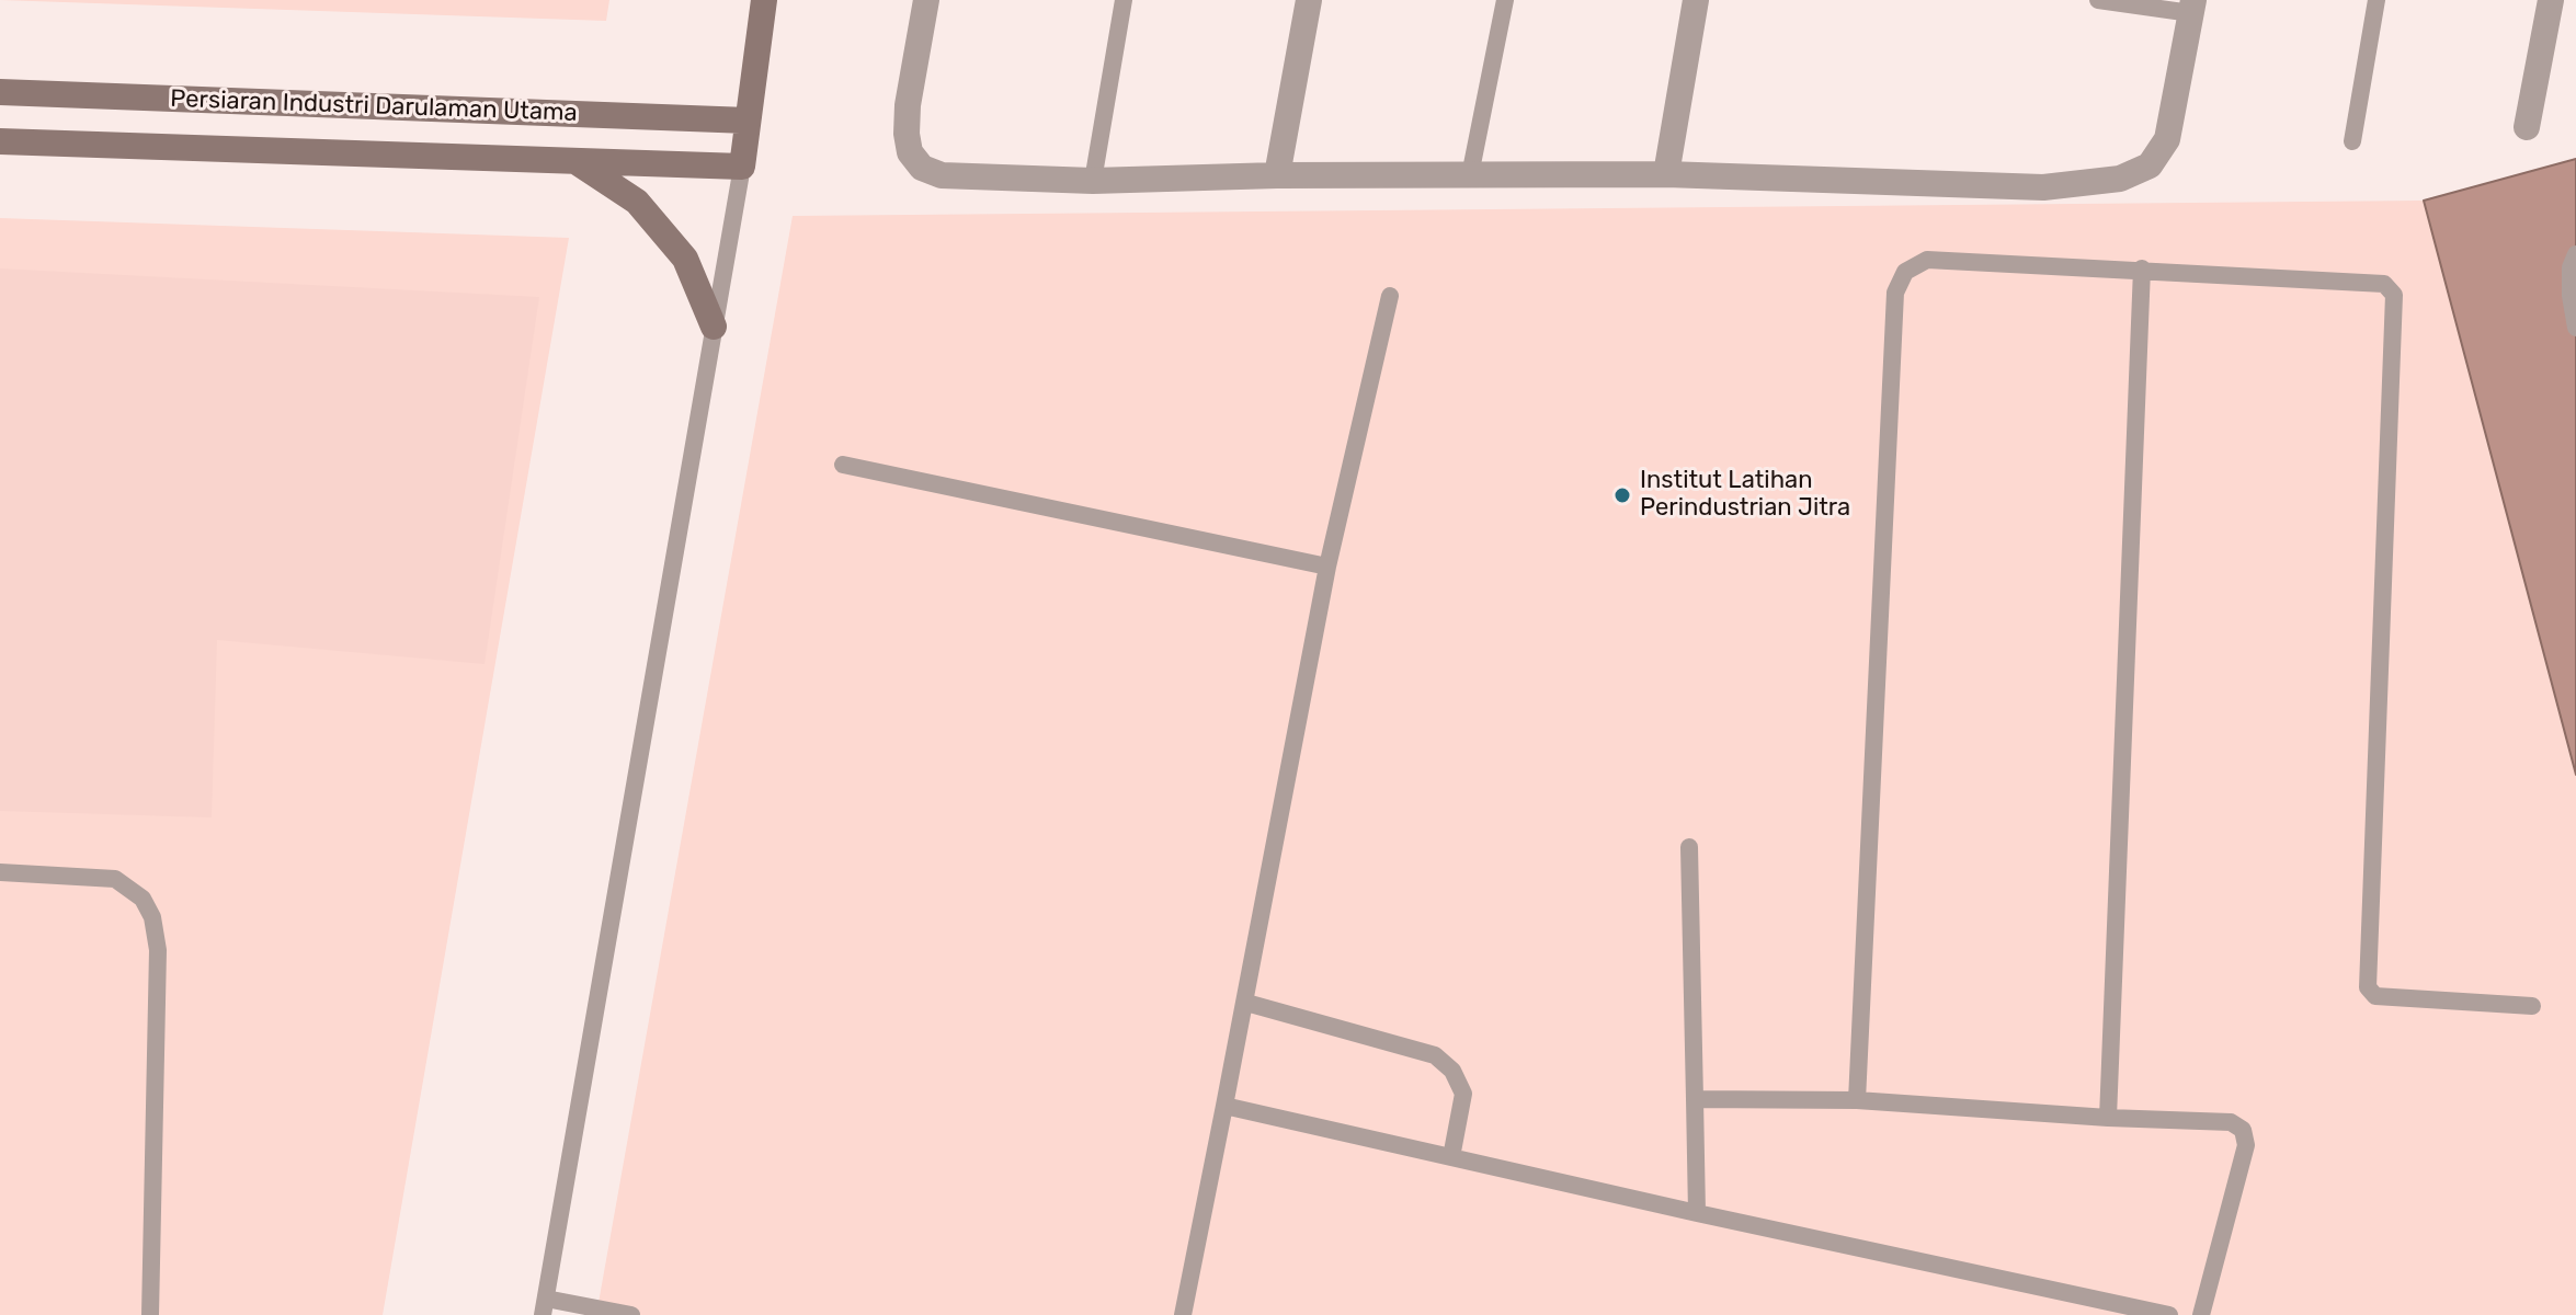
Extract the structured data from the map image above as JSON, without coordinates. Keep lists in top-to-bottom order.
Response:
{
  "streets": {
    "street": ["Persiaran Industri Darulaman Utama"]
  },
  "places": ["Institut Latihan Perindustrian Jitra"]
}
